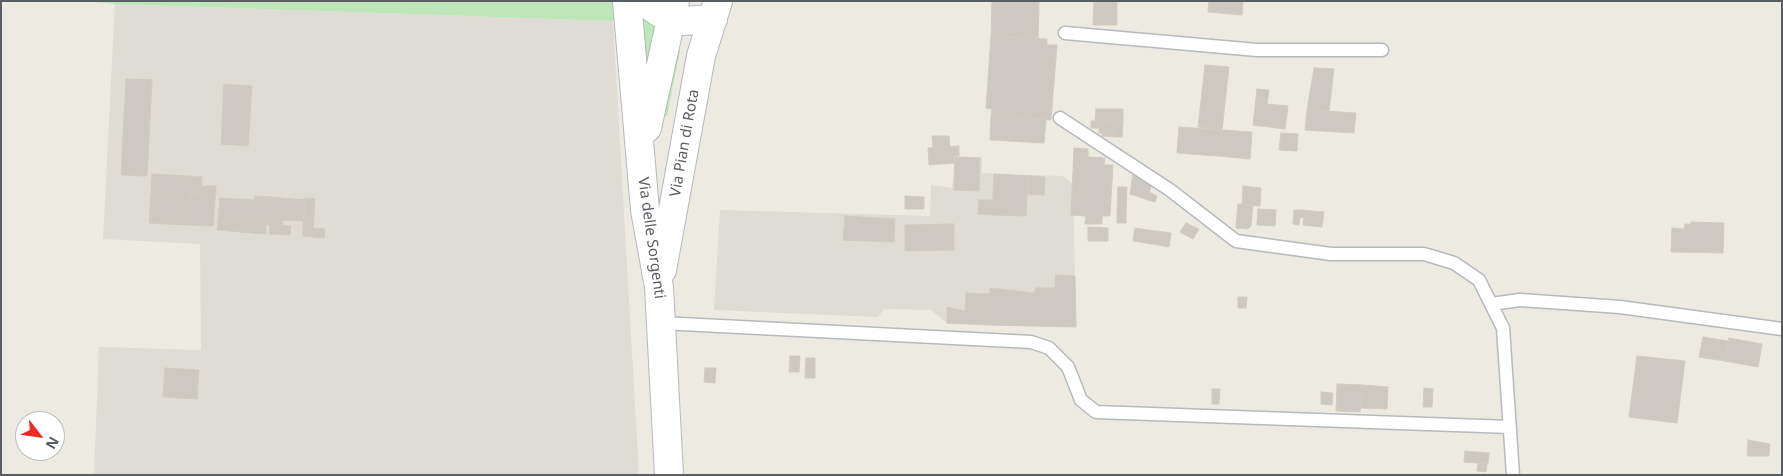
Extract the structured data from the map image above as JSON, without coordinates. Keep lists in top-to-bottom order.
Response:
{
  "streets": {
    "main road": ["Via Pian di Rota", "Via delle Sorgenti"]
  },
  "crossings": [
    ["Via Pian di Rota", "Via delle Sorgenti"]
  ],
  "north": "bottom right"
}
